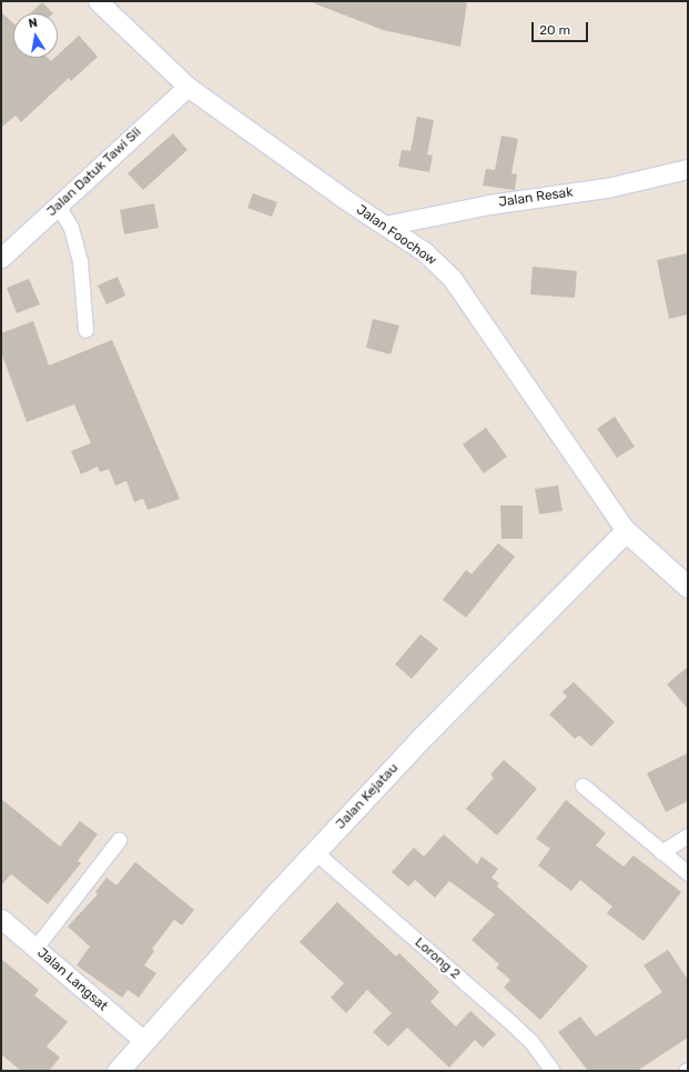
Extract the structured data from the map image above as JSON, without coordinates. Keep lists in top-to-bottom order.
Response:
{
  "streets": {
    "main road": ["Jalan Foochow", "Jalan Kejatau"],
    "street": [
      "Jalan Datuk Tawi Sli",
      "Jalan Resak",
      "Lorong 2",
      "Jalan Langsat"
    ]
  },
  "crossings": [
    ["Jalan Datuk Tawi Sli", "Jalan Foochow"],
    ["Jalan Resak", "Jalan Foochow"],
    ["Jalan Foochow", "Jalan Kejatau"],
    ["Jalan Kejatau", "Lorong 2"],
    ["Jalan Kejatau", "Jalan Langsat"]
  ],
  "scale_bar": "20 m",
  "north": "top"
}
